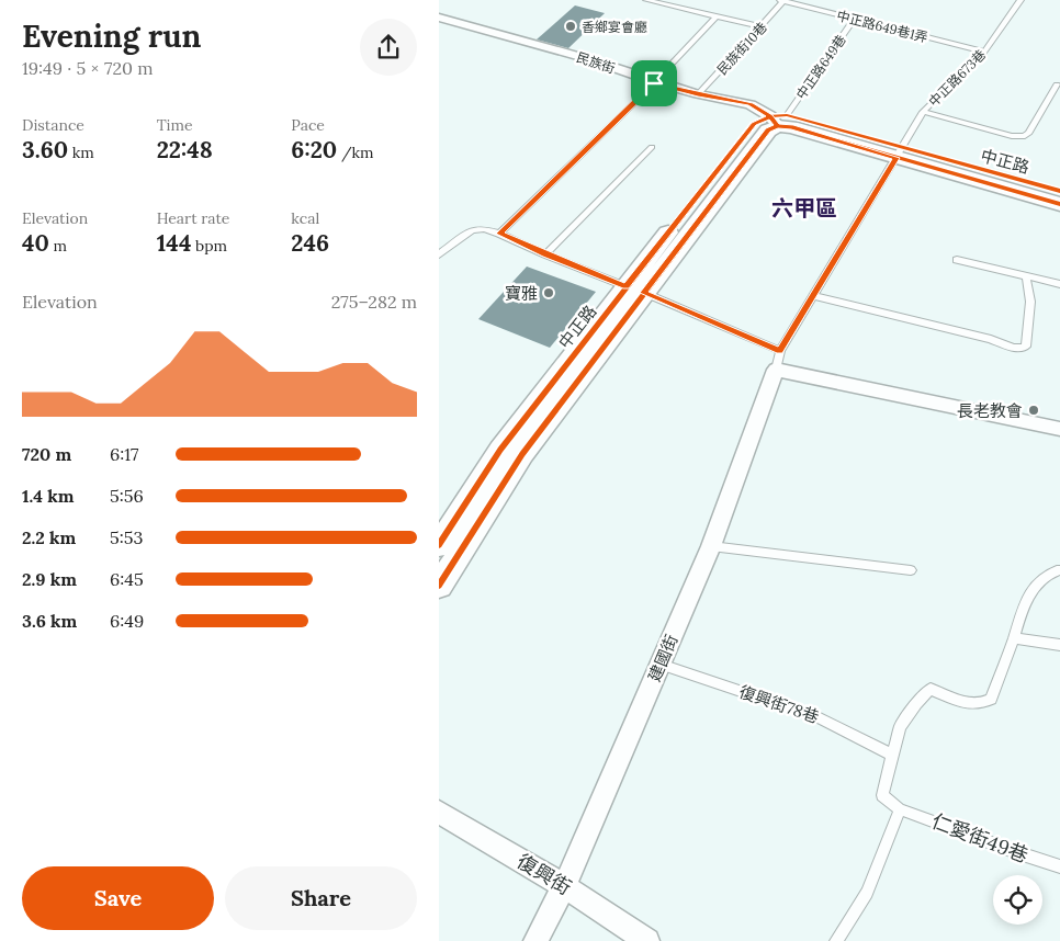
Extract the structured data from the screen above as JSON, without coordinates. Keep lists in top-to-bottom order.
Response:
{
  "streets": {
    "main road": ["中正路"],
    "street": ["民族街", "建國街", "復興街"],
    "lane": [
      "中正路649巷1弄",
      "民族街10巷",
      "中正路649巷",
      "中正路673巷",
      "復興街78巷",
      "仁愛街49巷"
    ]
  },
  "crossings": [
    ["中正路649巷1弄", "民族街10巷"],
    ["中正路649巷1弄", "中正路649巷"],
    ["中正路649巷1弄", "中正路673巷"],
    ["民族街10巷", "民族街"],
    ["民族街", "中正路649巷"],
    ["民族街", "中正路"],
    ["中正路649巷", "中正路"],
    ["中正路673巷", "中正路"],
    ["中正路673巷", "建國街"],
    ["中正路", "建國街"],
    ["建國街", "復興街78巷"],
    ["建國街", "復興街"]
  ],
  "districts": ["六甲區"],
  "places": ["香鄉宴會廳", "寶雅", "長老教會"],
  "page": {
    "heading": ["Evening run", "19:49 · 5 × 720 m"],
    "stats": [
      ["Distance", "3.60 km"],
      ["Time", "22:48"],
      ["Pace", "6:20 /km"],
      ["Elevation", "40 m"],
      ["Heart rate", "144 bpm"],
      ["kcal", "246"]
    ],
    "chart": ["Elevation", "275–282 m"],
    "list": [
      {
        "name": "720 m",
        "note": "6:17"
      },
      {
        "name": "1.4 km",
        "note": "5:56"
      },
      {
        "name": "2.2 km",
        "note": "5:53"
      },
      {
        "name": "2.9 km",
        "note": "6:45"
      },
      {
        "name": "3.6 km",
        "note": "6:49"
      }
    ],
    "buttons": ["Save", "Share"]
  }
}
